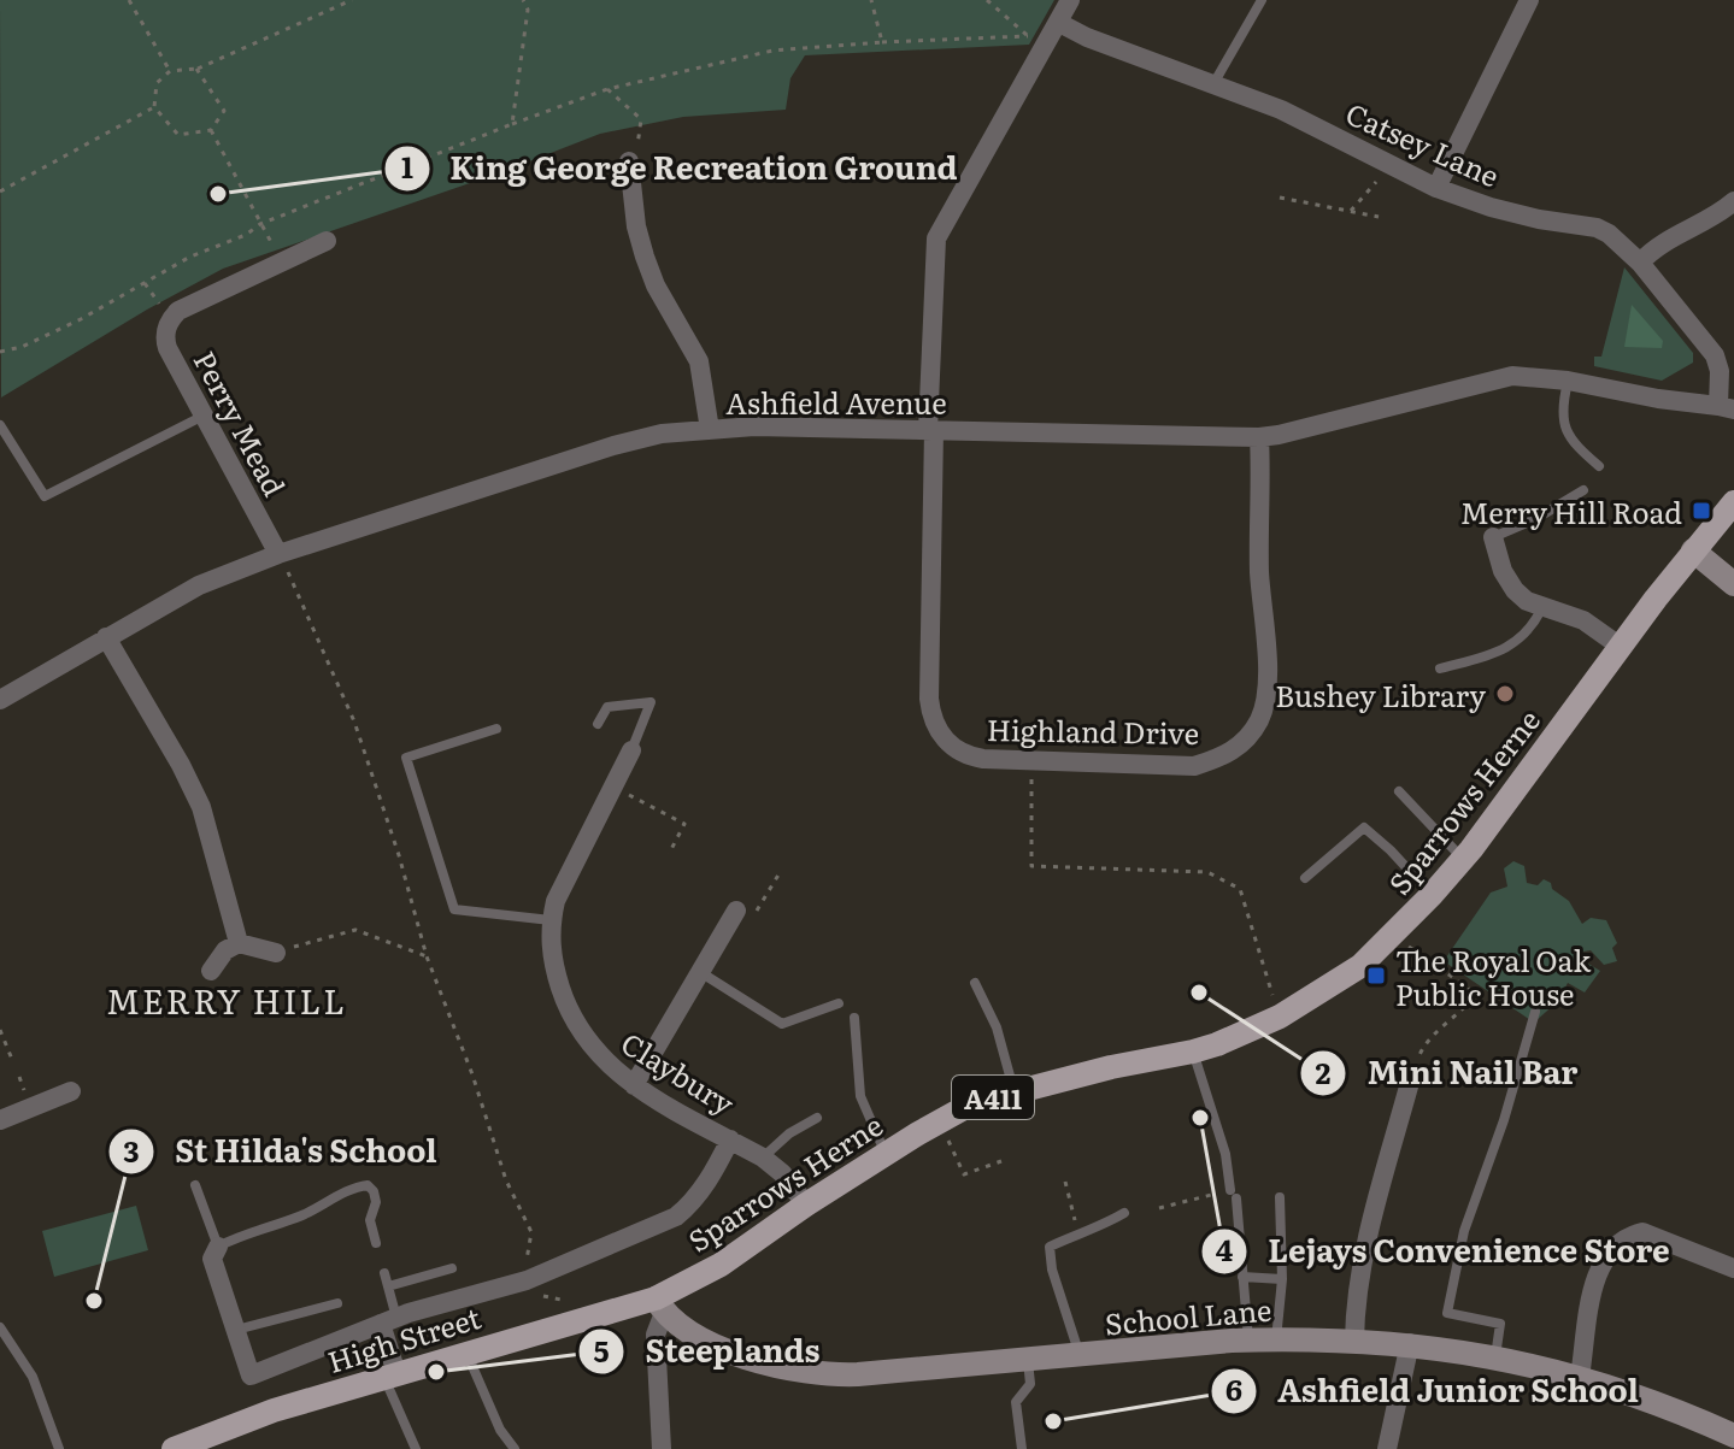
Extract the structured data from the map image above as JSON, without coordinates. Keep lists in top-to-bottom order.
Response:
{
  "streets": {
    "main road": ["Sparrows Herne", "A411", "High Street"],
    "street": [
      "Catsey Lane",
      "Ashfield Avenue",
      "Perry Mead",
      "Highland Drive",
      "Claybury",
      "School Lane"
    ]
  },
  "crossings": [
    ["Catsey Lane", "Ashfield Avenue"],
    ["Catsey Lane", "Highland Drive"],
    ["Ashfield Avenue", "Perry Mead"],
    ["Ashfield Avenue", "Highland Drive"],
    ["Sparrows Herne", "Claybury"],
    ["Sparrows Herne", "School Lane"],
    ["Sparrows Herne", "High Street"],
    ["School Lane", "High Street"]
  ],
  "districts": ["MERRY HILL"],
  "places": {
    "other": [
      "King George Recreation Ground",
      "Bushey Library",
      "Mini Nail Bar",
      "Lejays Convenience Store",
      "St Hilda's School",
      "Steeplands",
      "Ashfield Junior School"
    ],
    "transit": ["Merry Hill Road", "The Royal Oak Public House"]
  }
}
